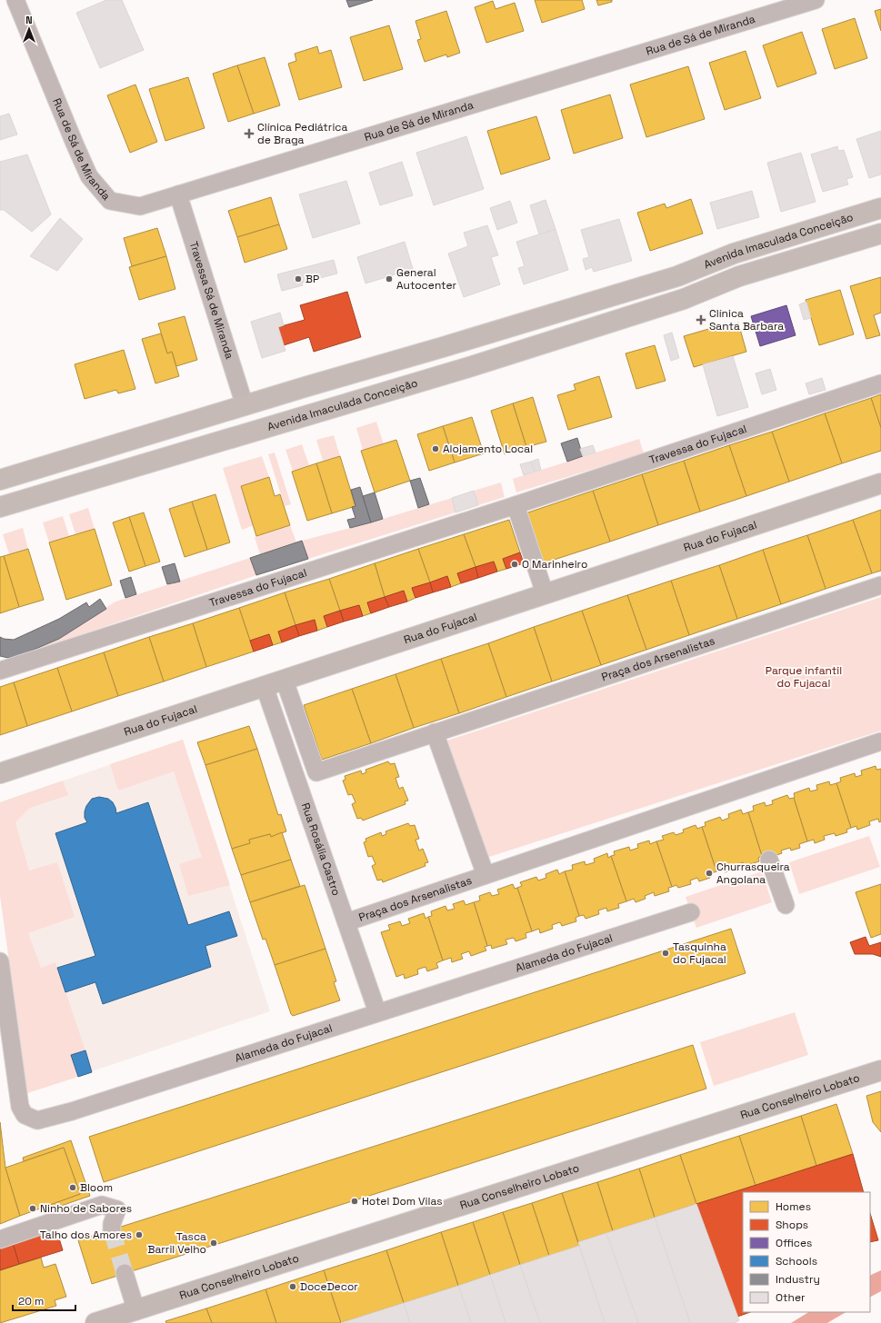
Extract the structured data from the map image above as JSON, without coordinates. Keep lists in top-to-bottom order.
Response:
{
  "streets": {
    "main road": ["Avenida Imaculada Conceição", "Rua do Fujacal", "Rua Conselheiro Lobato"],
    "street": [
      "Rua de Sá de Miranda",
      "Travessa Sá de Miranda",
      "Travessa do Fujacal",
      "Praça dos Arsenalistas",
      "Rua Rosália Castro",
      "Alameda do Fujacal"
    ]
  },
  "crossings": [
    ["Rua de Sá de Miranda", "Travessa Sá de Miranda"],
    ["Avenida Imaculada Conceição", "Travessa Sá de Miranda"],
    ["Rua do Fujacal", "Praça dos Arsenalistas"],
    ["Rua do Fujacal", "Rua Rosália Castro"],
    ["Praça dos Arsenalistas", "Rua Rosália Castro"],
    ["Rua Rosália Castro", "Alameda do Fujacal"]
  ],
  "parks": ["Parque infantil do Fujacal"],
  "places": {
    "health": ["Clínica Pediátrica de Braga", "Clínica Santa Barbara"],
    "other": [
      "BP",
      "General Autocenter",
      "Alojamento Local",
      "O Marinheiro",
      "Churrasqueira Angolana",
      "Tasquinha do Fujacal",
      "Bloom",
      "Hotel Dom Vilas",
      "Ninho de Sabores",
      "Talho dos Amores",
      "Tasca Barril Velho",
      "DoceDecor"
    ]
  },
  "legend": [
    "Homes",
    "Shops",
    "Offices",
    "Schools",
    "Industry",
    "Other"
  ],
  "scale_bar": "20 m",
  "north": "top"
}
